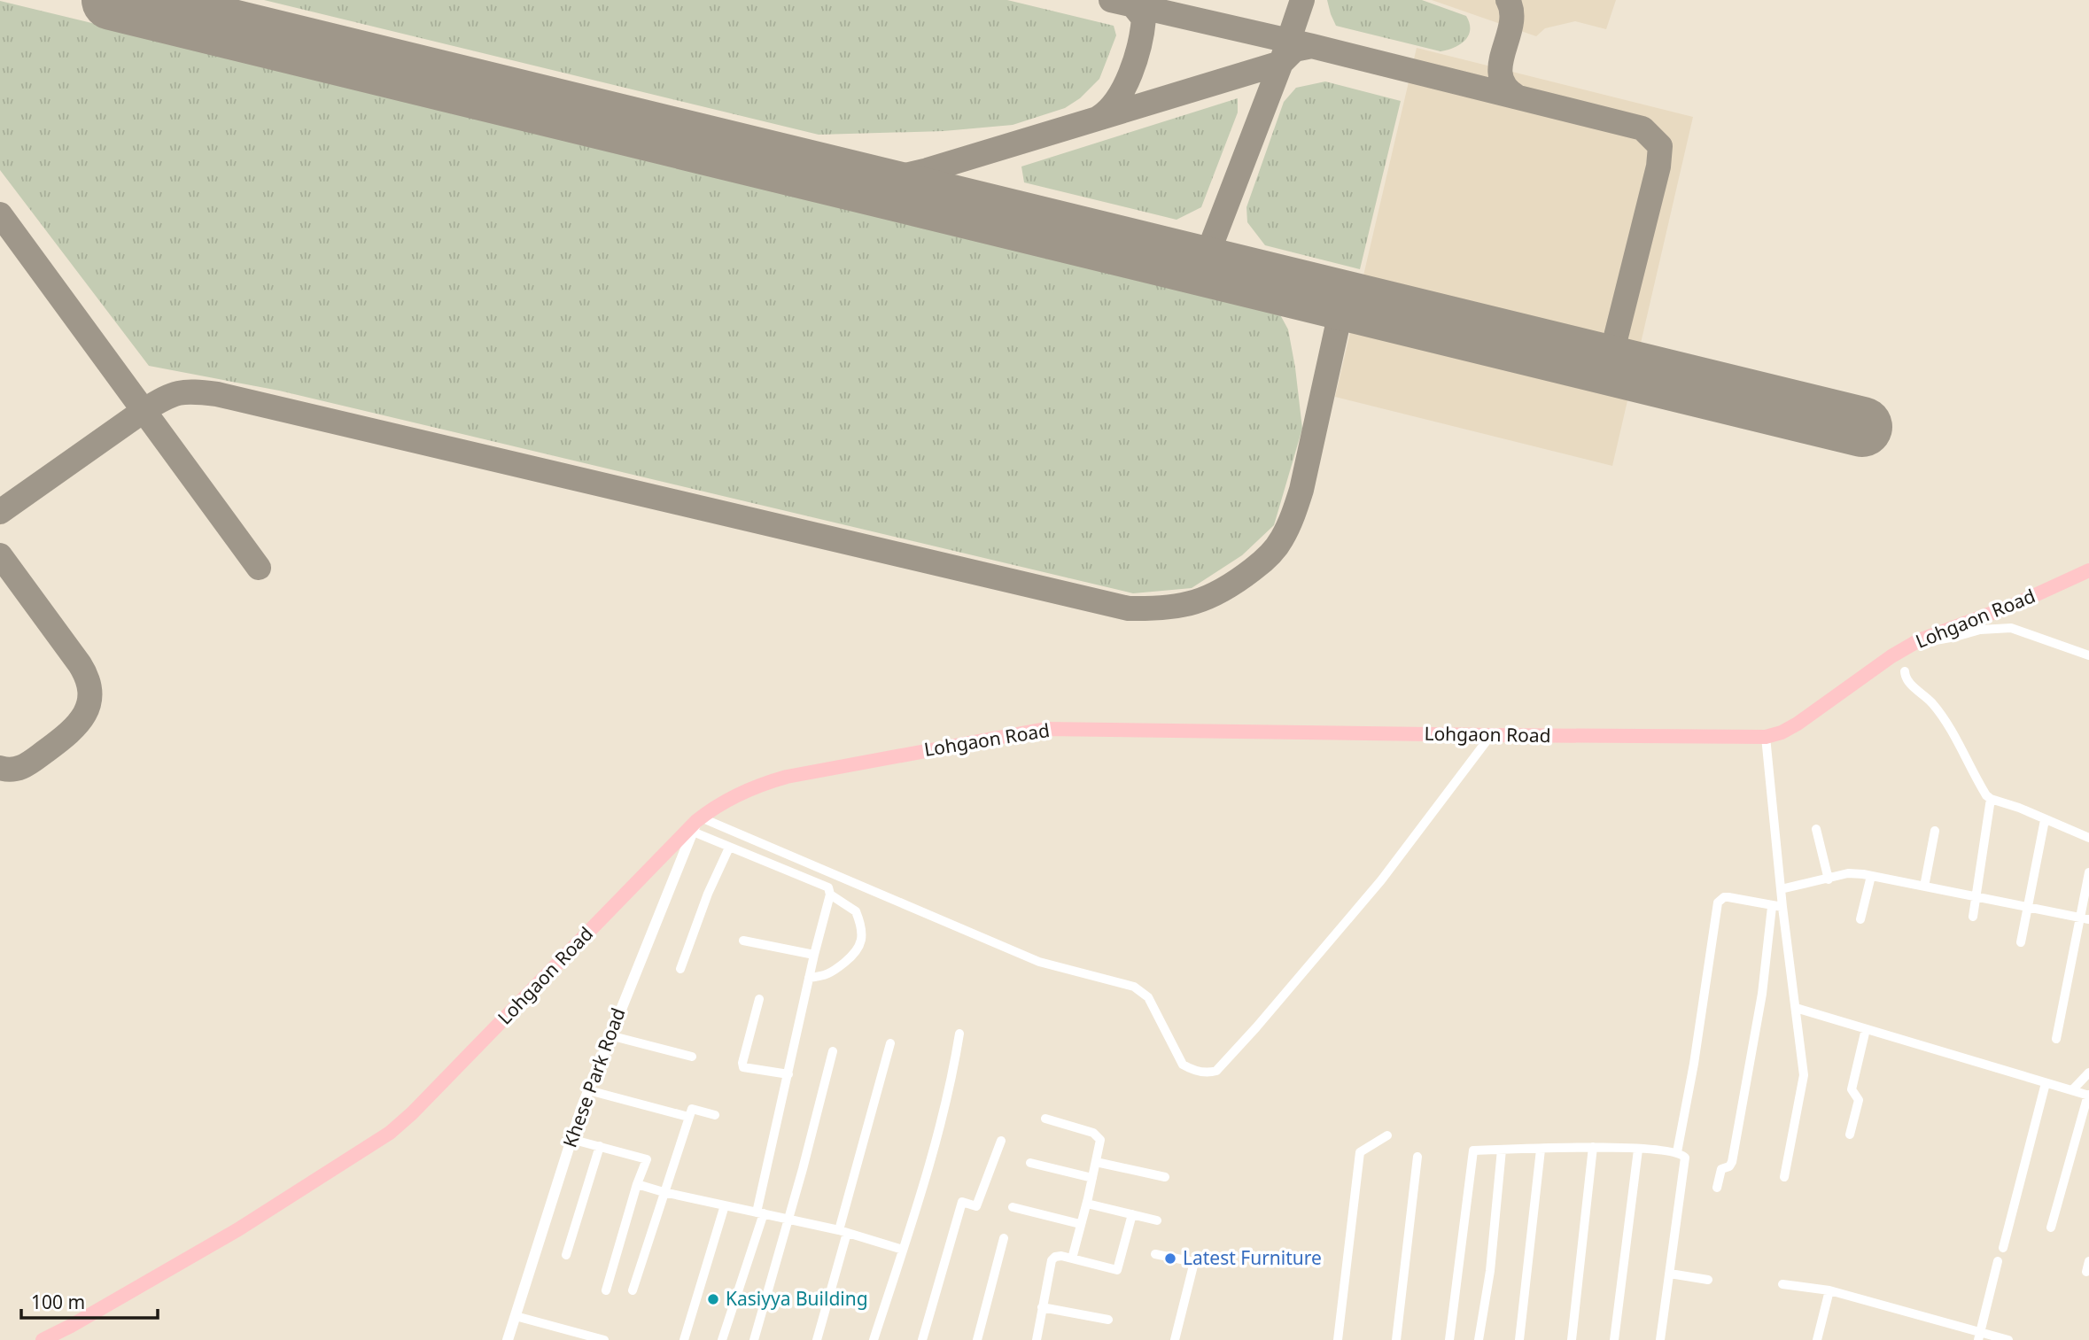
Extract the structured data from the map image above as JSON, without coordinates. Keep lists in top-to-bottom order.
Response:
{
  "streets": {
    "main road": ["Lohgaon Road"],
    "street": ["Khese Park Road"]
  },
  "crossings": [
    ["Lohgaon Road", "Khese Park Road"]
  ],
  "places": ["Latest Furniture", "Kasiyya Building"],
  "scale_bar": "100 m"
}
